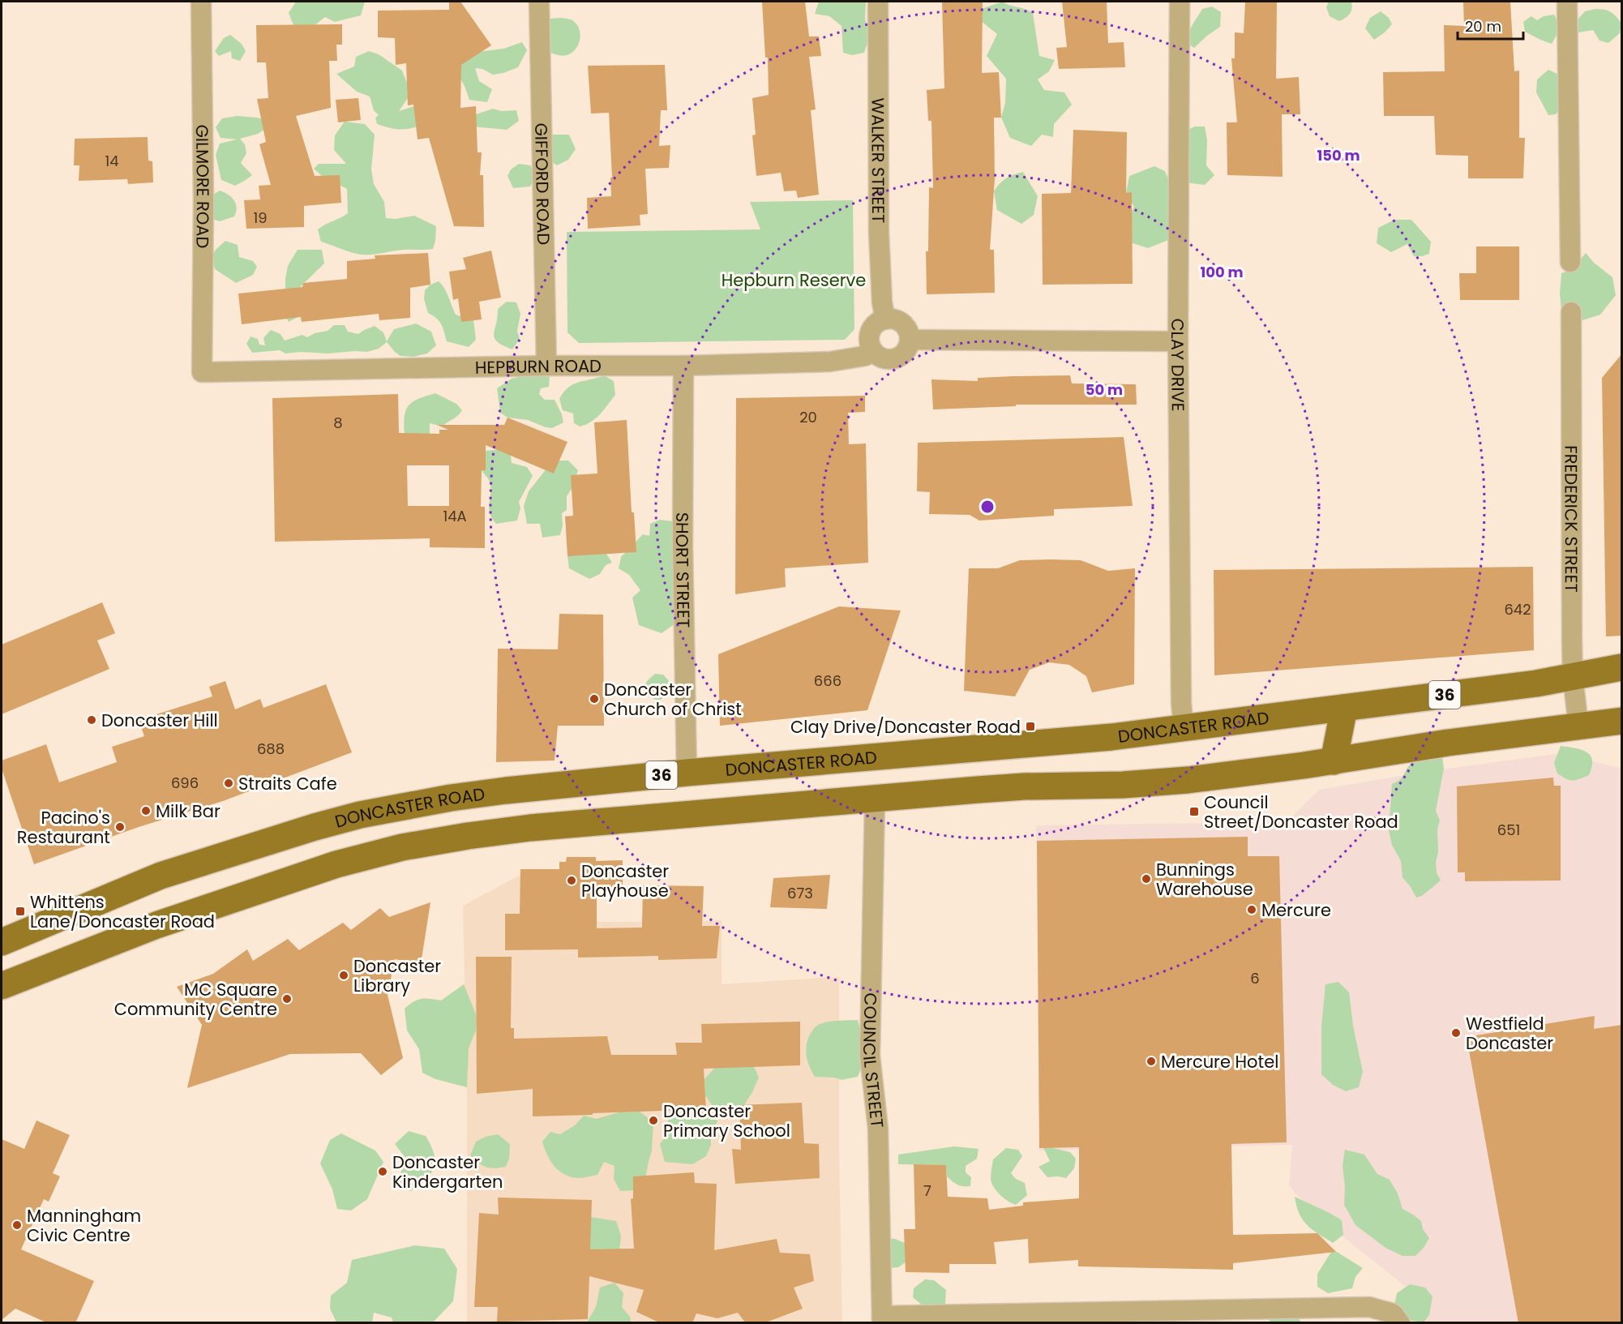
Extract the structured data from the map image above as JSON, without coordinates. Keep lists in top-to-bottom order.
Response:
{
  "streets": {
    "main road": ["36", "DONCASTER ROAD"],
    "street": [
      "WALKER STREET",
      "GIFFORD ROAD",
      "GILMORE ROAD",
      "CLAY DRIVE",
      "HEPBURN ROAD",
      "FREDERICK STREET",
      "SHORT STREET",
      "COUNCIL STREET"
    ]
  },
  "crossings": [
    ["WALKER STREET", "HEPBURN ROAD"],
    ["GIFFORD ROAD", "HEPBURN ROAD"],
    ["GILMORE ROAD", "HEPBURN ROAD"],
    ["CLAY DRIVE", "DONCASTER ROAD"],
    ["HEPBURN ROAD", "SHORT STREET"],
    ["FREDERICK STREET", "DONCASTER ROAD"],
    ["SHORT STREET", "DONCASTER ROAD"]
  ],
  "parks": ["Hepburn Reserve"],
  "places": {
    "other": [
      "Doncaster Church of Christ",
      "Doncaster Hill",
      "Straits Cafe",
      "Milk Bar",
      "Pacino's Restaurant",
      "Bunnings Warehouse",
      "Doncaster Playhouse",
      "Mercure",
      "Doncaster Library",
      "MC Square Community Centre",
      "Westfield Doncaster",
      "Mercure Hotel",
      "Doncaster Primary School",
      "Doncaster Kindergarten",
      "Manningham Civic Centre"
    ],
    "transit": ["Clay Drive/Doncaster Road", "Council Street/Doncaster Road", "Whittens Lane/Doncaster Road"]
  },
  "house_numbers": [
    "14",
    "19",
    "20",
    "8",
    "14A",
    "642",
    "666",
    "688",
    "696",
    "651",
    "673",
    "6",
    "7"
  ],
  "scale_bar": "20 m",
  "rings": ["150 m", "100 m", "50 m"]
}
